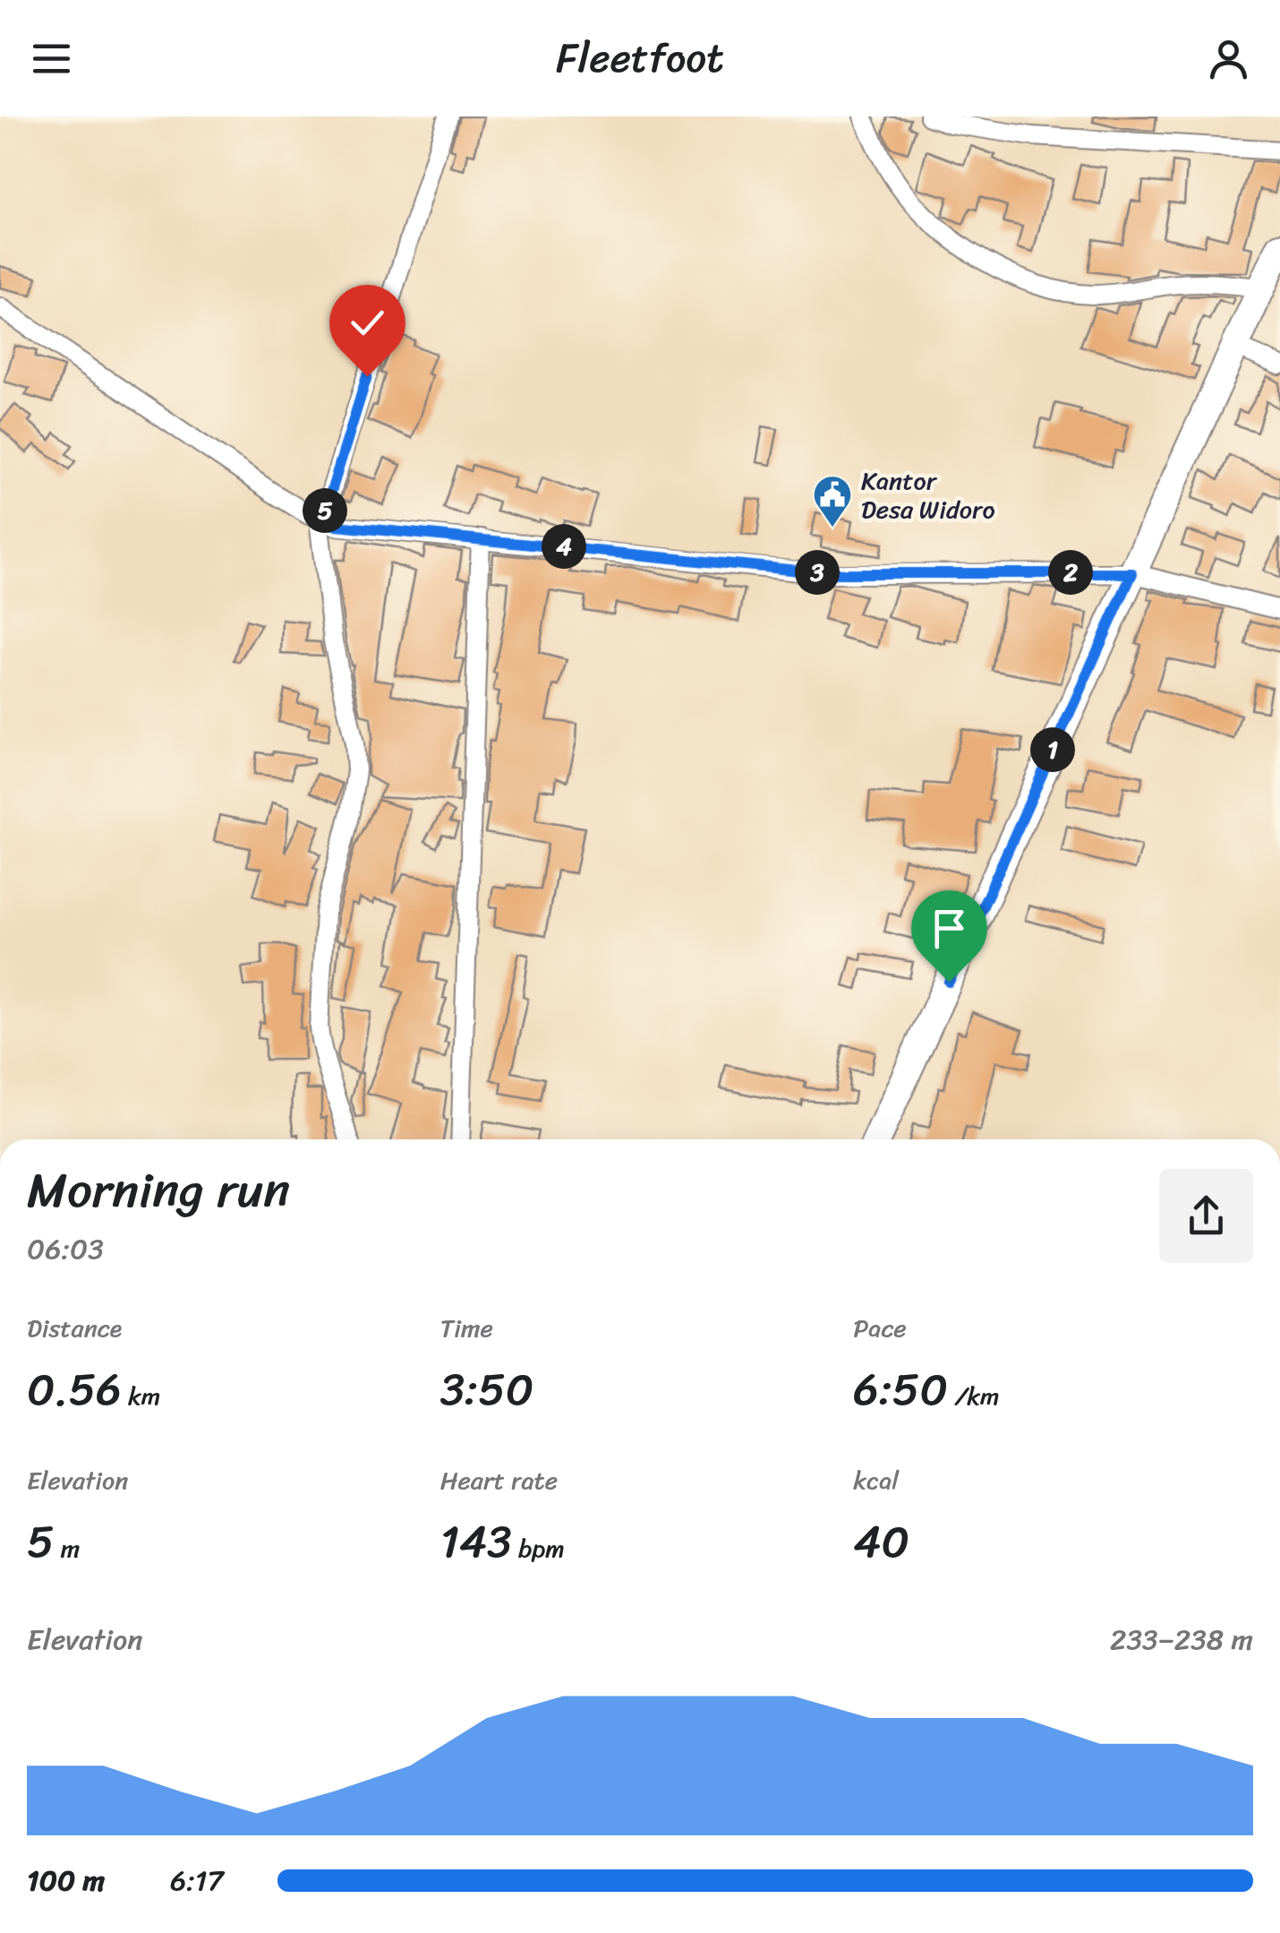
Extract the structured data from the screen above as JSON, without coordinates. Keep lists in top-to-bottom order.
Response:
{
  "places": {
    "public building": ["Kantor Desa Widoro"]
  },
  "page": {
    "header": "Fleetfoot",
    "pins": [
      "5",
      "4",
      "2",
      "3",
      "1"
    ],
    "heading": ["Morning run", "06:03"],
    "stats": [
      ["Distance", "0.56 km"],
      ["Time", "3:50"],
      ["Pace", "6:50 /km"],
      ["Elevation", "5 m"],
      ["Heart rate", "143 bpm"],
      ["kcal", "40"]
    ],
    "chart": ["Elevation", "233–238 m"],
    "list": [
      {
        "name": "100 m",
        "note": "6:17"
      }
    ]
  }
}
